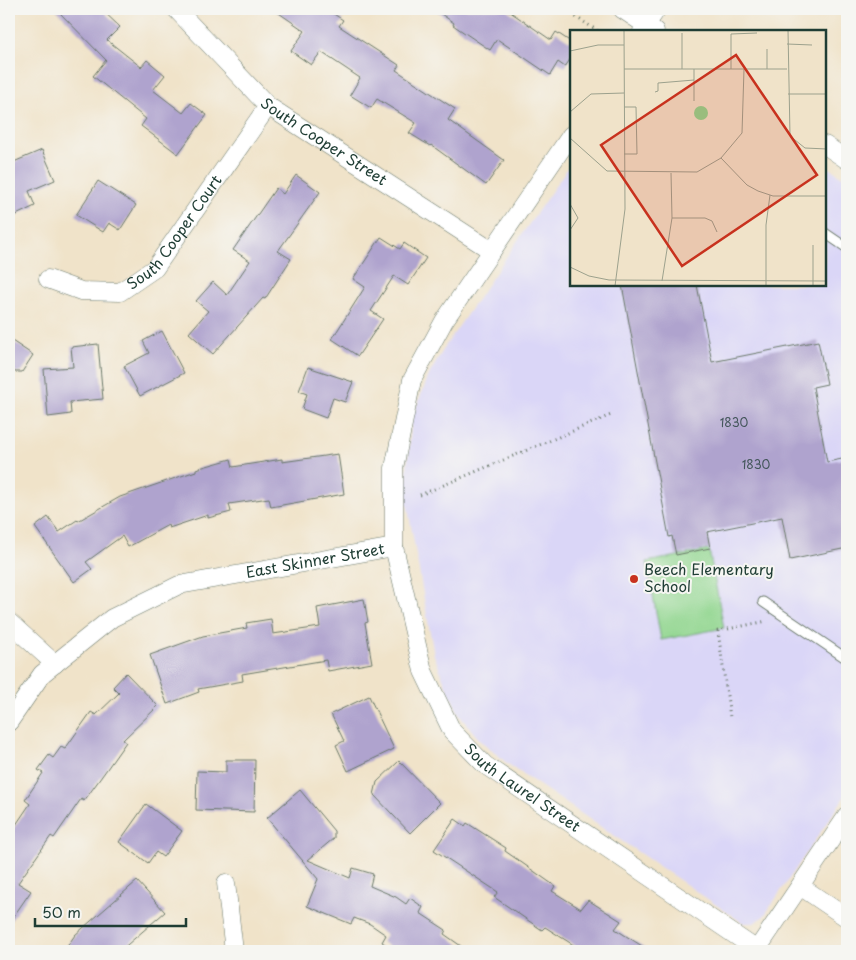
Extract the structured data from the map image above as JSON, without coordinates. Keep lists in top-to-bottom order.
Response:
{
  "streets": {
    "street": [
      "South Cooper Street",
      "South Cooper Court",
      "East Skinner Street",
      "South Laurel Street"
    ]
  },
  "crossings": [
    ["South Cooper Street", "South Cooper Court"],
    ["South Cooper Street", "East Skinner Street"],
    ["East Skinner Street", "South Laurel Street"]
  ],
  "places": ["Beech Elementary School"],
  "house_numbers": ["1830", "1830"],
  "scale_bar": "50 m"
}
